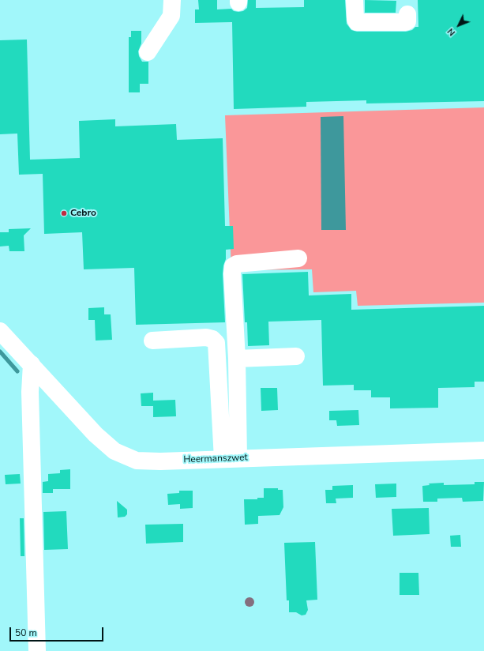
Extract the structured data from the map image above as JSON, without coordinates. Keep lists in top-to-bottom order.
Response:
{
  "streets": {
    "street": ["Heermanszwet"]
  },
  "places": ["Cebro"],
  "scale_bar": "50 m",
  "north": "bottom left"
}
